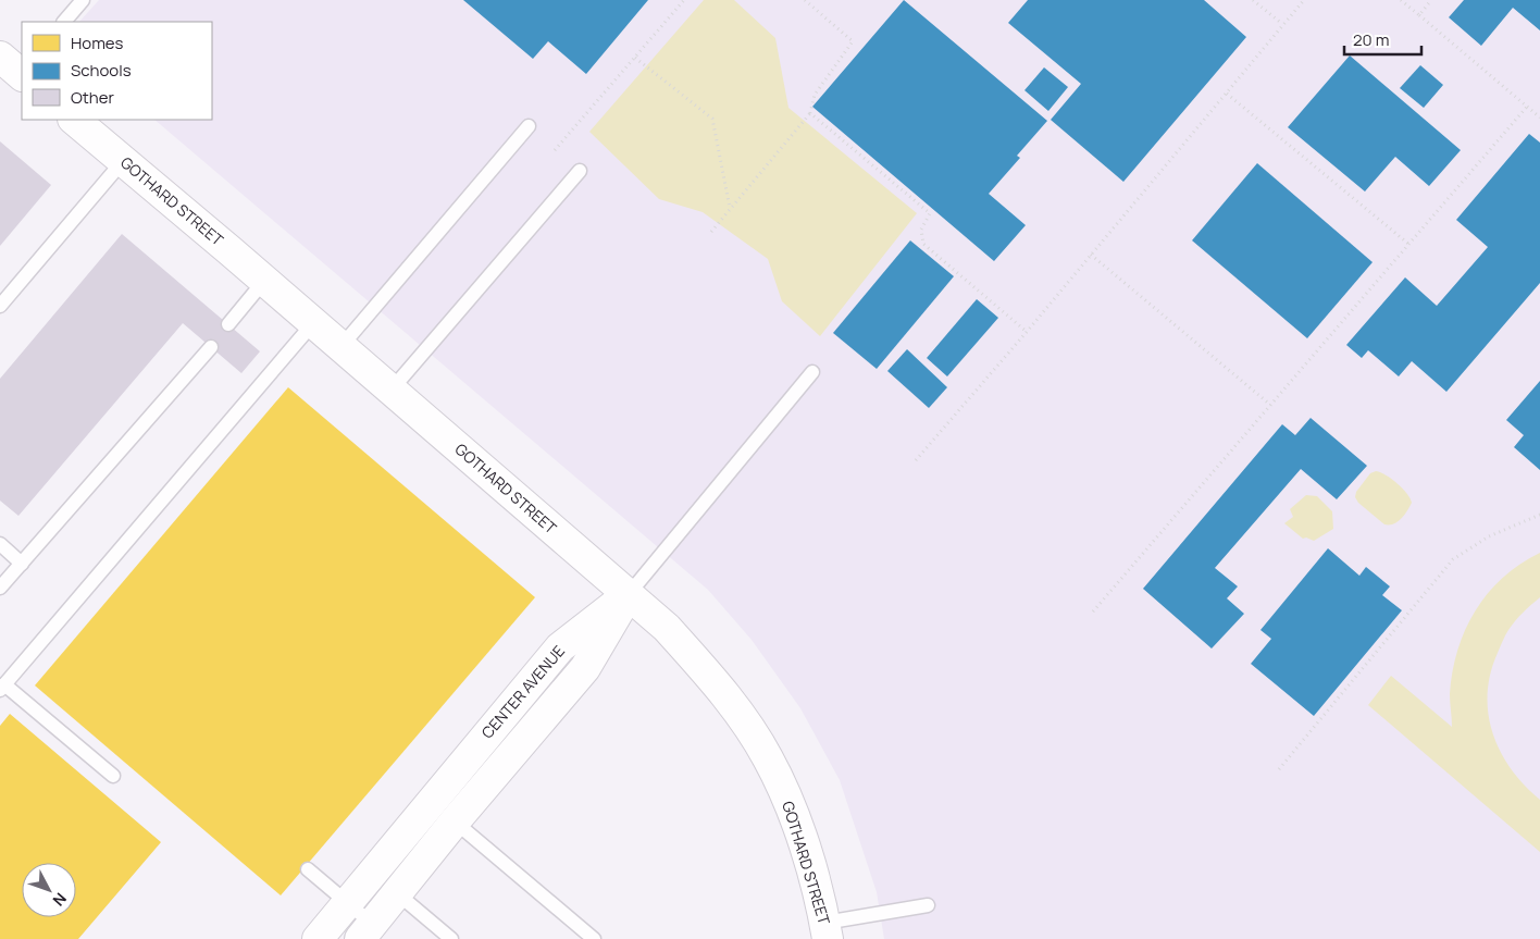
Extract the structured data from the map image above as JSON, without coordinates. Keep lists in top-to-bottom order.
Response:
{
  "streets": {
    "street": ["GOTHARD STREET", "CENTER AVENUE"]
  },
  "crossings": [
    ["GOTHARD STREET", "CENTER AVENUE"]
  ],
  "legend": ["Homes", "Schools", "Other"],
  "scale_bar": "20 m",
  "north": "bottom right"
}
